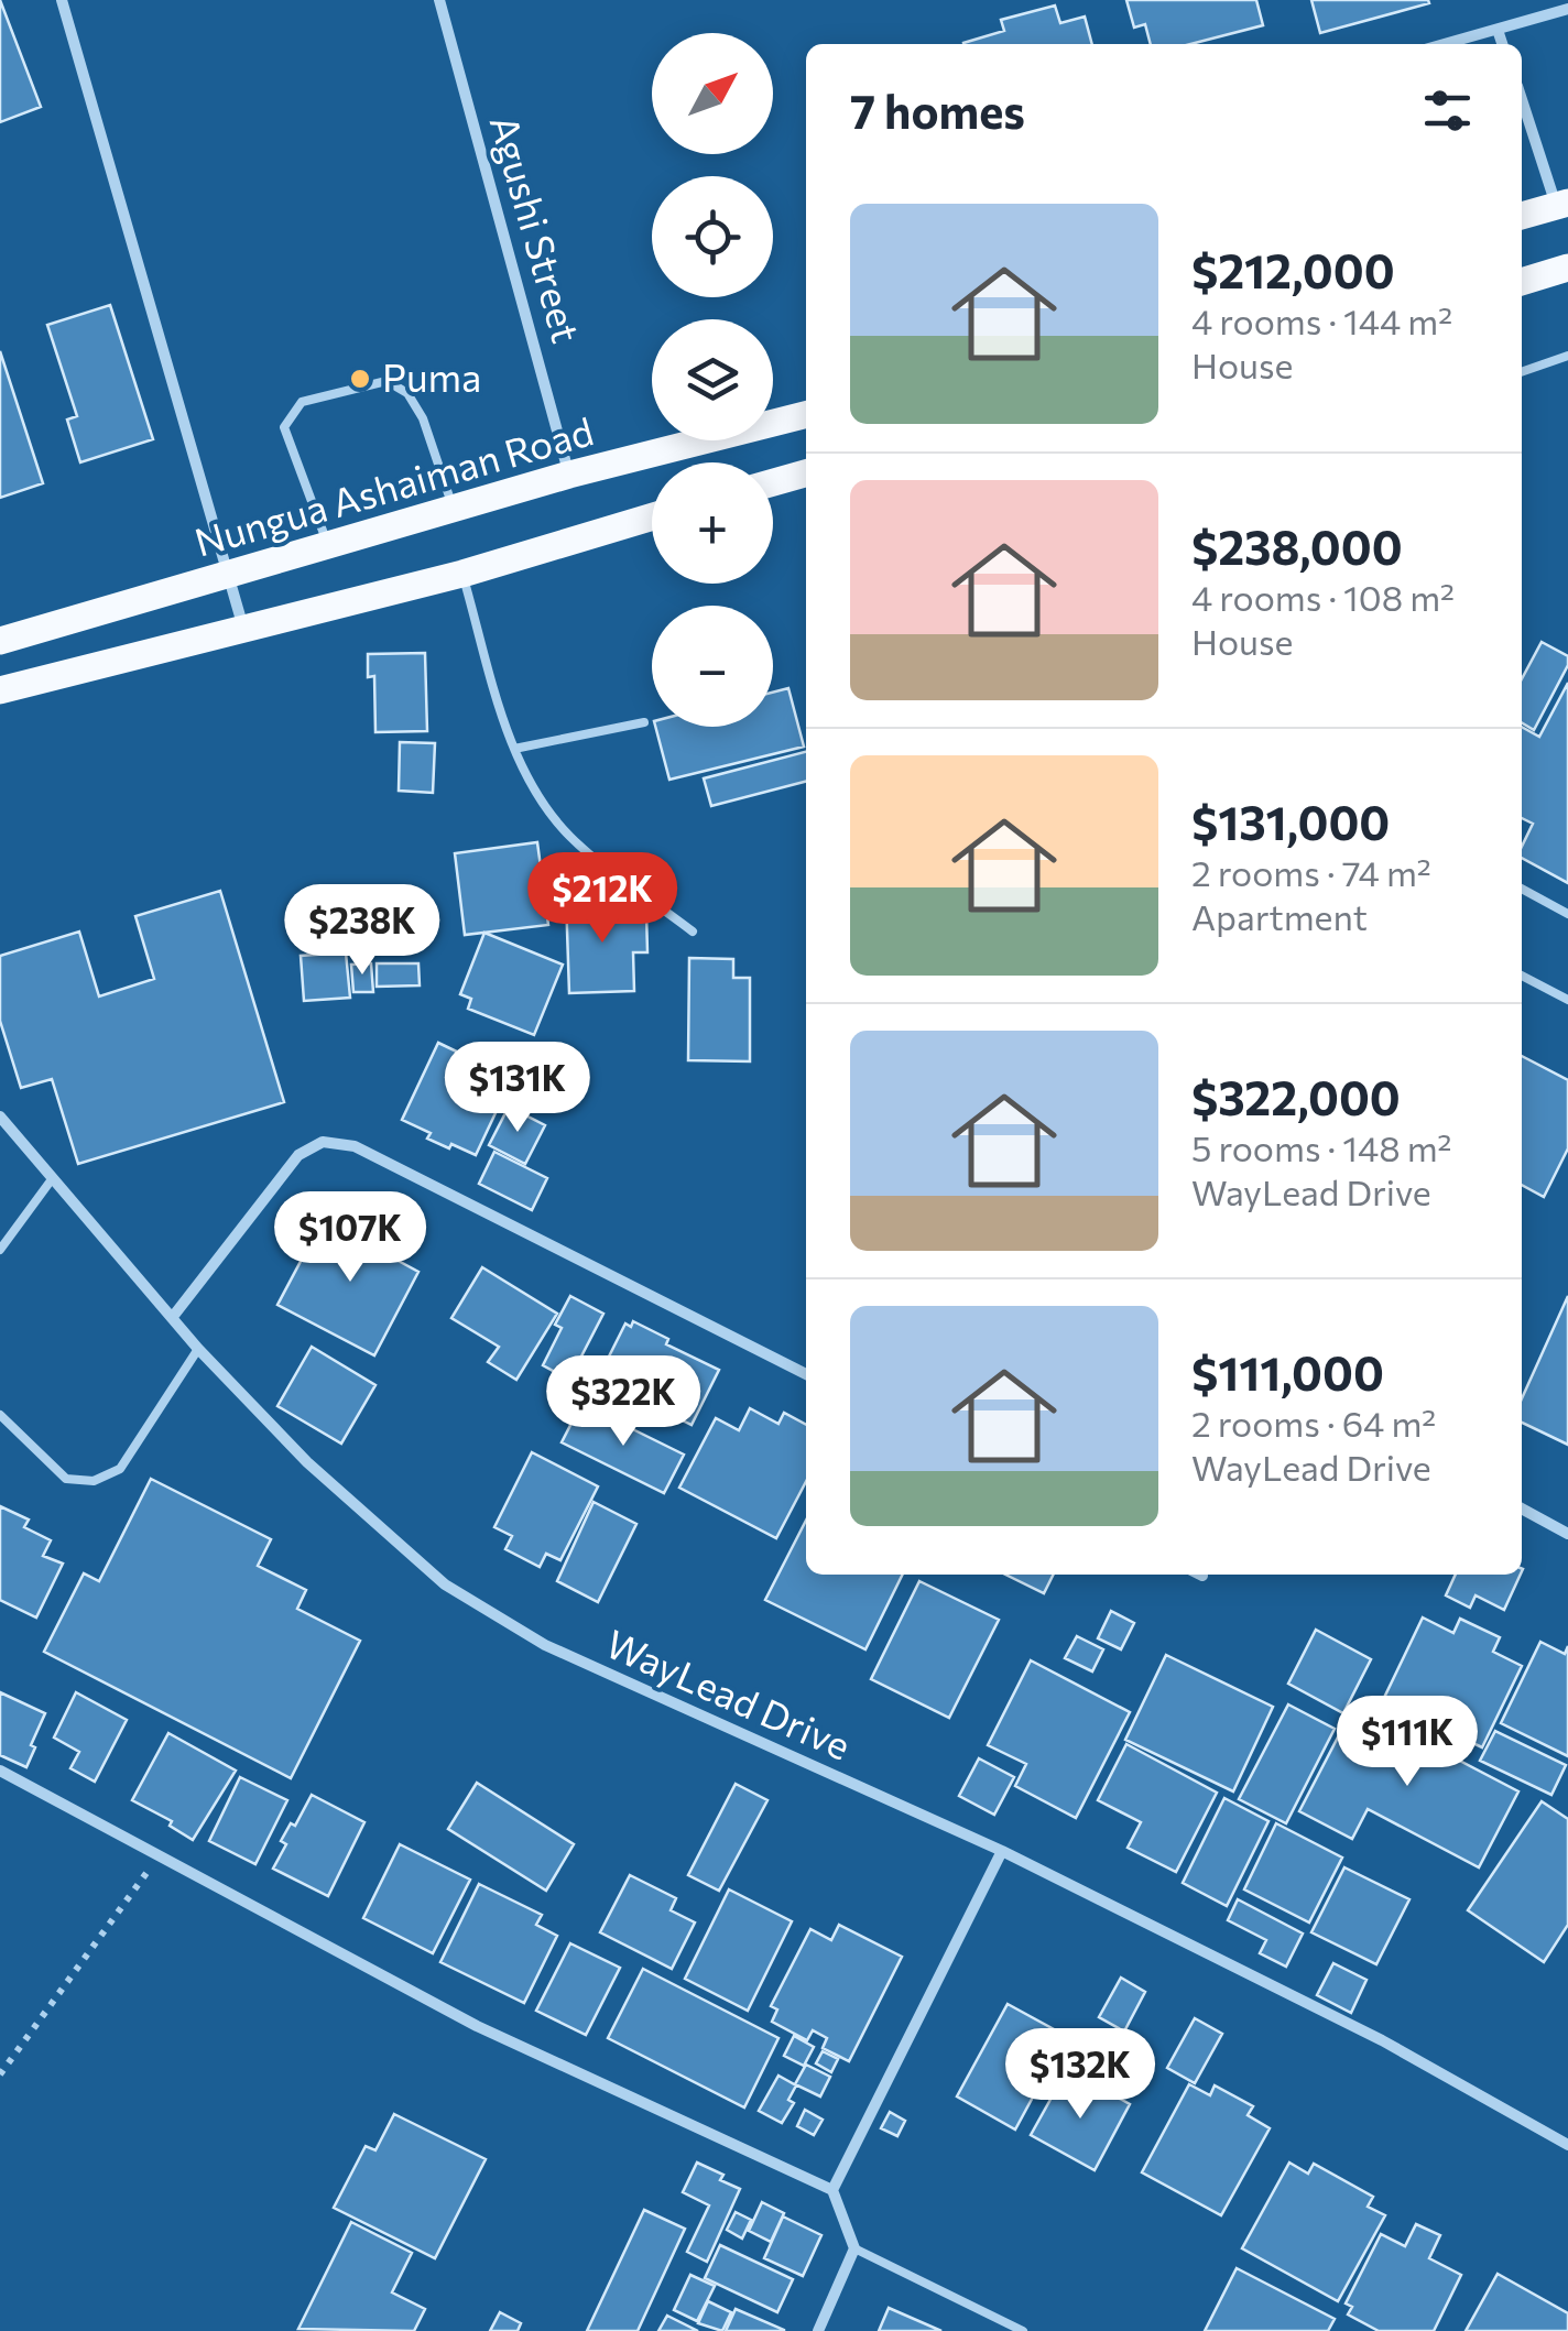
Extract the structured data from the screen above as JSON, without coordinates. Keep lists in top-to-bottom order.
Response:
{
  "streets": {
    "main road": ["Nungua Ashaiman Road"],
    "street": ["Agushi Street", "WayLead Drive"]
  },
  "crossings": [
    ["Agushi Street", "Nungua Ashaiman Road"]
  ],
  "places": ["Puma"],
  "north": "top right",
  "page": {
    "map_buttons": ["+", "−"],
    "heading": "7 homes",
    "list": [
      {
        "name": "$212,000",
        "note": "4 rooms · 144 m² · House"
      },
      {
        "name": "$238,000",
        "note": "4 rooms · 108 m² · House"
      },
      {
        "name": "$131,000",
        "note": "2 rooms · 74 m² · Apartment"
      },
      {
        "name": "$322,000",
        "note": "5 rooms · 148 m² · WayLead Drive"
      },
      {
        "name": "$111,000",
        "note": "2 rooms · 64 m² · WayLead Drive"
      }
    ],
    "price": [
      "$212K",
      "$238K",
      "$131K",
      "$107K",
      "$322K",
      "$111K",
      "$132K"
    ]
  }
}
